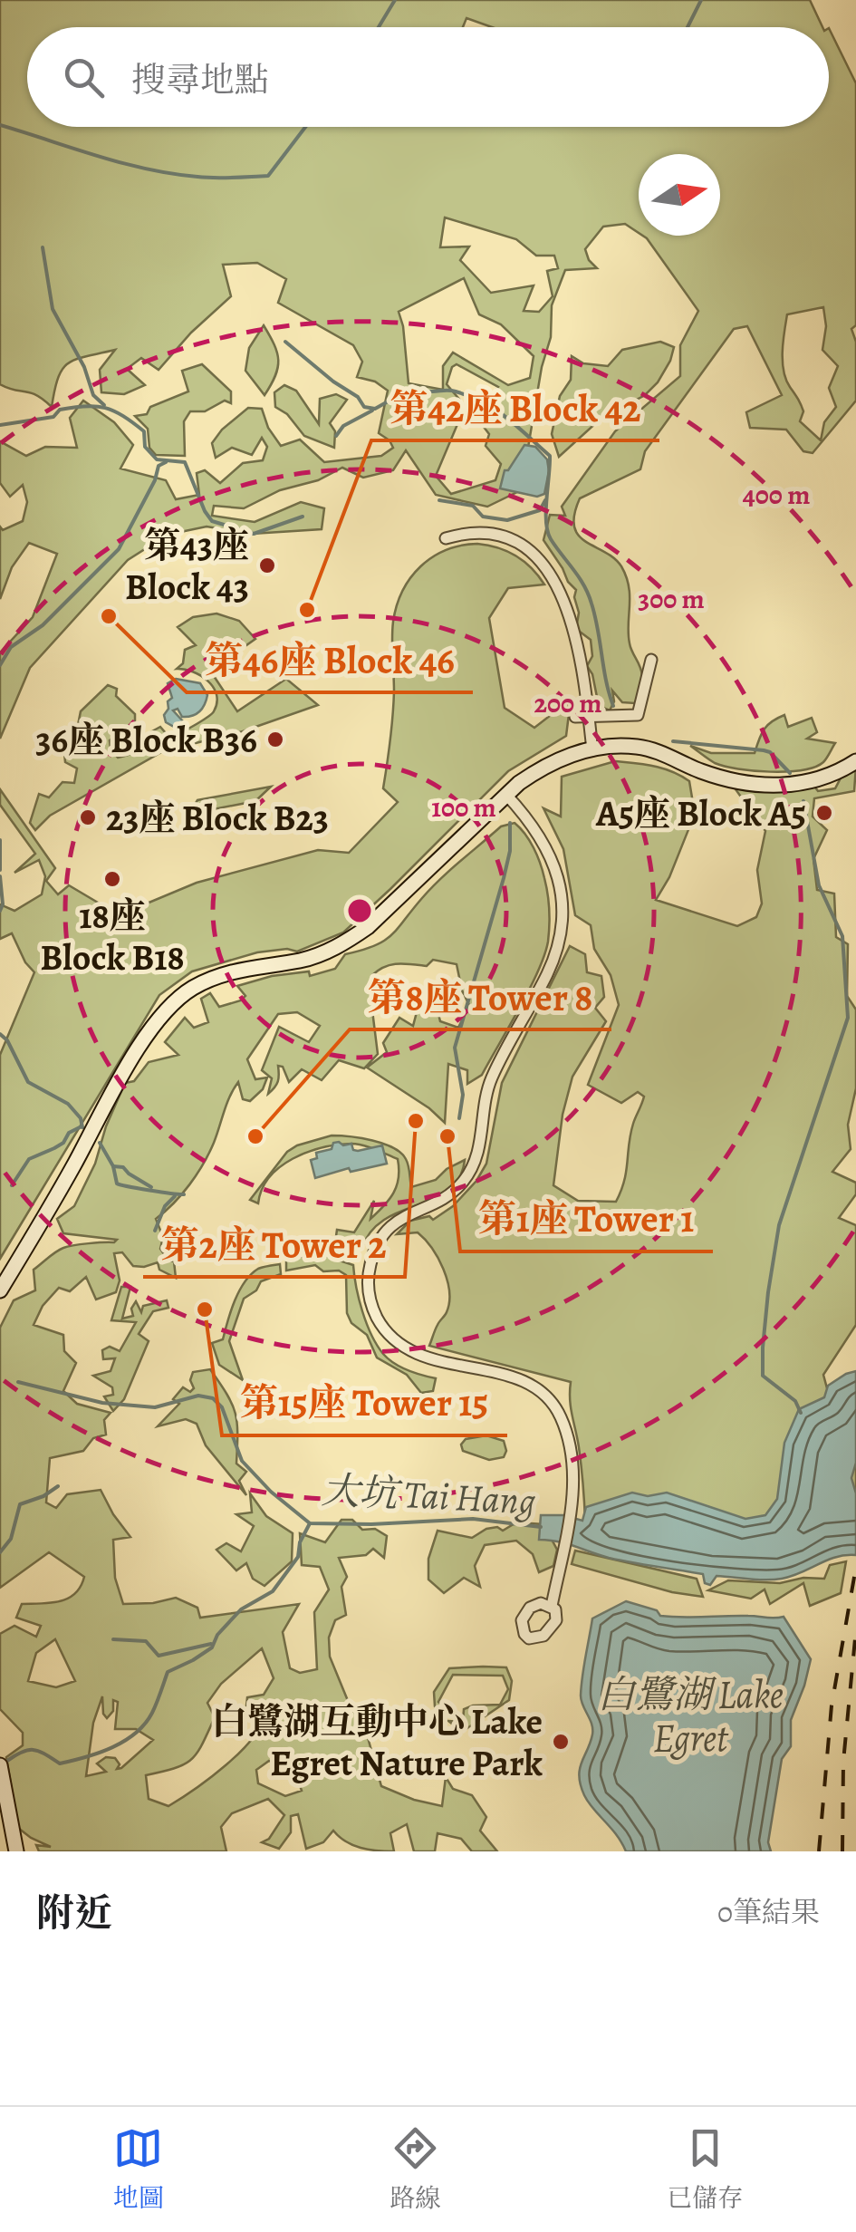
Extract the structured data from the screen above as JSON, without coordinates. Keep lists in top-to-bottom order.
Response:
{
  "water": ["大坑 Tai Hang", "白鷺湖 Lake Egret"],
  "places": [
    "第43座 Block 43",
    "第42座 Block 42",
    "第46座 Block 46",
    "36座 Block B36",
    "A5座 Block A5",
    "23座 Block B23",
    "18座 Block B18",
    "第2座 Tower 2",
    "第8座 Tower 8",
    "第1座 Tower 1",
    "第15座 Tower 15",
    "白鷺湖互動中心 Lake Egret Nature Park"
  ],
  "north": "right",
  "page": {
    "search": "搜尋地點",
    "heading": ["附近", "0筆結果"],
    "nav": ["地圖", "路線", "已儲存"]
  },
  "rings": [
    "400 m",
    "300 m",
    "200 m",
    "100 m"
  ]
}
